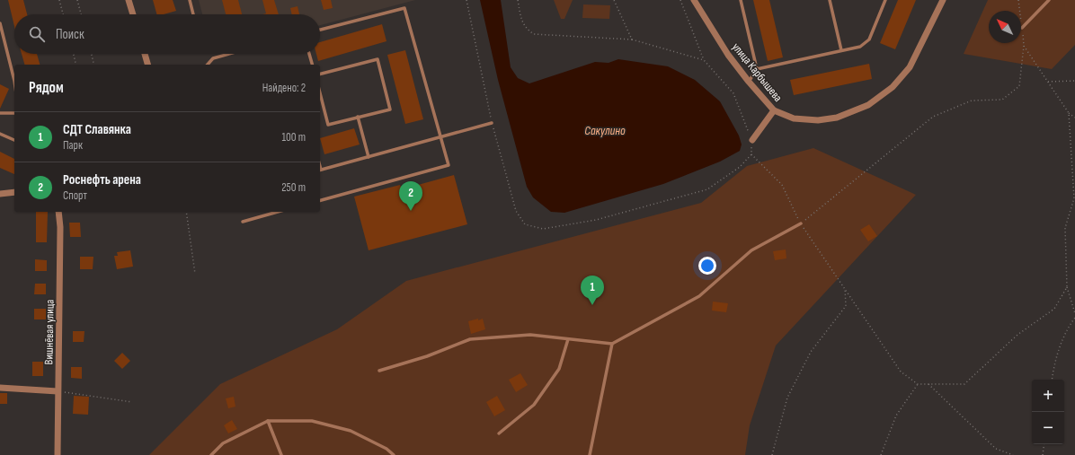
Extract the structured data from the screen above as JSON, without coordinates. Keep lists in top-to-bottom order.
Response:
{
  "streets": {
    "street": ["улица Карбышева", "Вишнёвая улица"]
  },
  "water": ["Сакулино"],
  "north": "top left",
  "page": {
    "search": "Поиск",
    "heading": ["Рядом", "Найдено: 2"],
    "list": [
      {
        "mark": "1",
        "name": "СДТ Славянка",
        "note": "Парк",
        "value": "100 m"
      },
      {
        "mark": "2",
        "name": "Роснефть арена",
        "note": "Спорт",
        "value": "250 m"
      }
    ],
    "pins": ["2", "1"],
    "map_buttons": ["+", "−"]
  }
}
